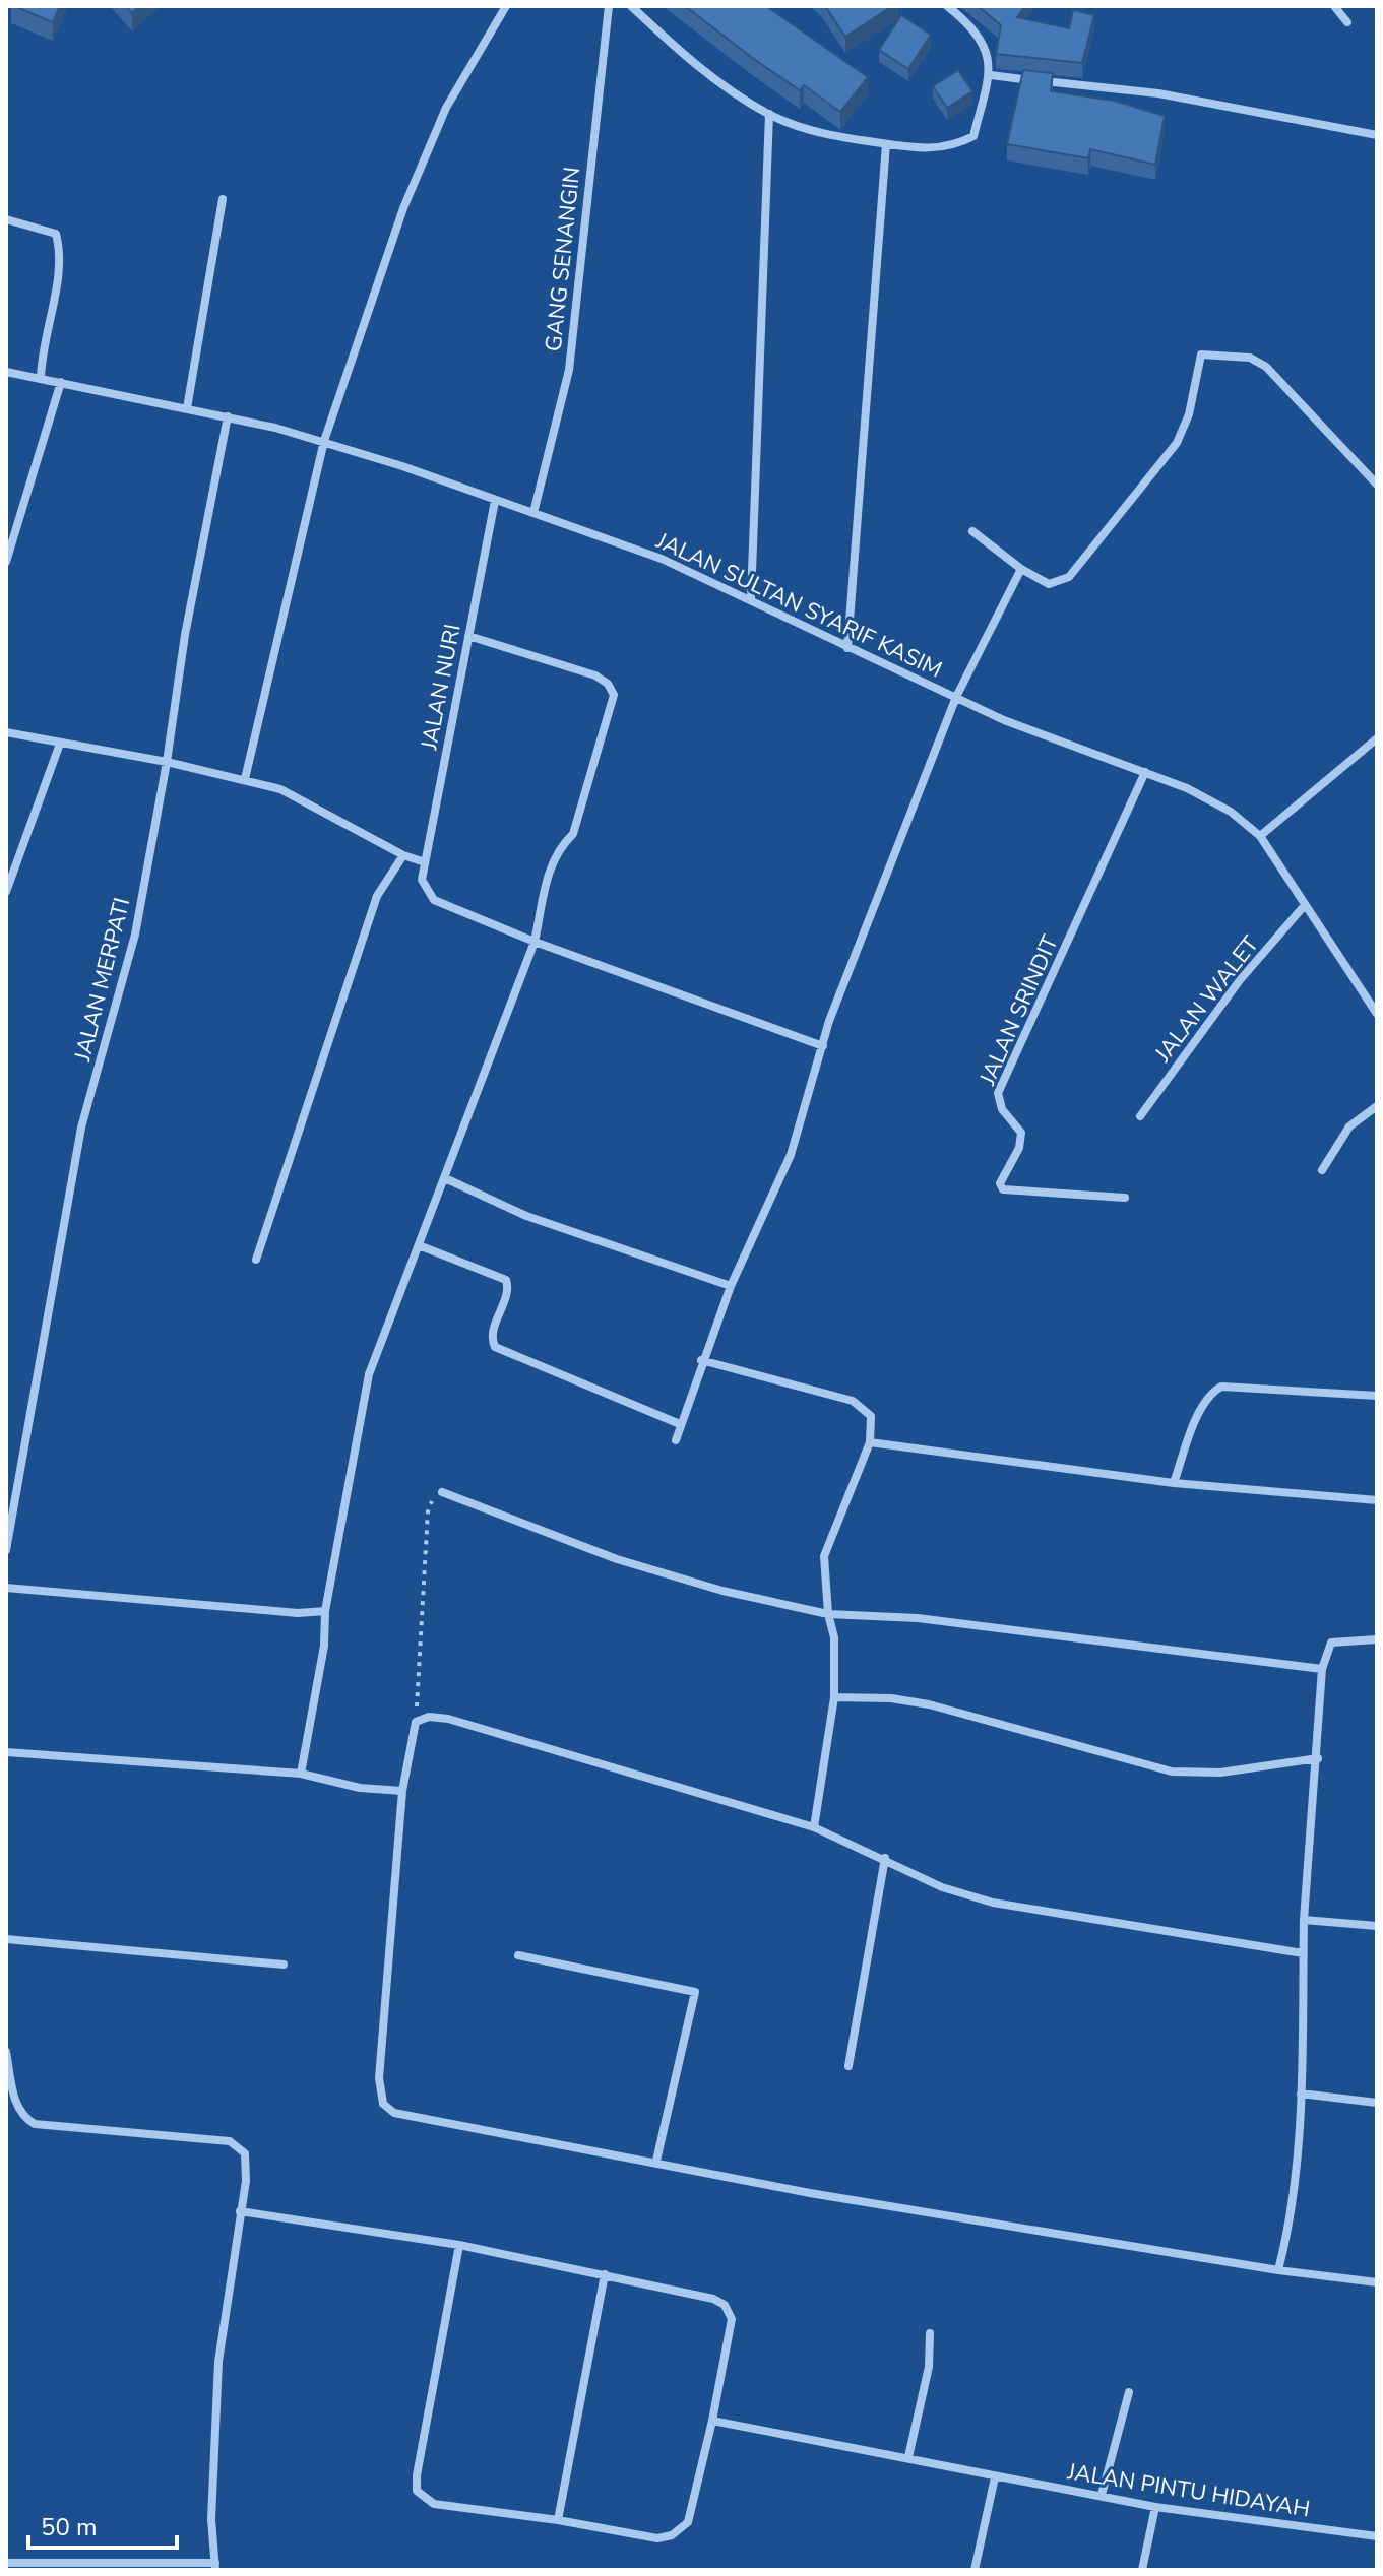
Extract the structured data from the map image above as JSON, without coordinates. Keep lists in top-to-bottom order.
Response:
{
  "streets": {
    "street": [
      "GANG SENANGIN",
      "JALAN SULTAN SYARIF KASIM",
      "JALAN NURI",
      "JALAN MERPATI",
      "JALAN WALET",
      "JALAN SRINDIT",
      "JALAN PINTU HIDAYAH"
    ]
  },
  "crossings": [
    ["GANG SENANGIN", "JALAN SULTAN SYARIF KASIM"],
    ["JALAN SULTAN SYARIF KASIM", "JALAN NURI"],
    ["JALAN SULTAN SYARIF KASIM", "JALAN MERPATI"],
    ["JALAN SULTAN SYARIF KASIM", "JALAN WALET"],
    ["JALAN SULTAN SYARIF KASIM", "JALAN SRINDIT"]
  ],
  "scale_bar": "50 m"
}
